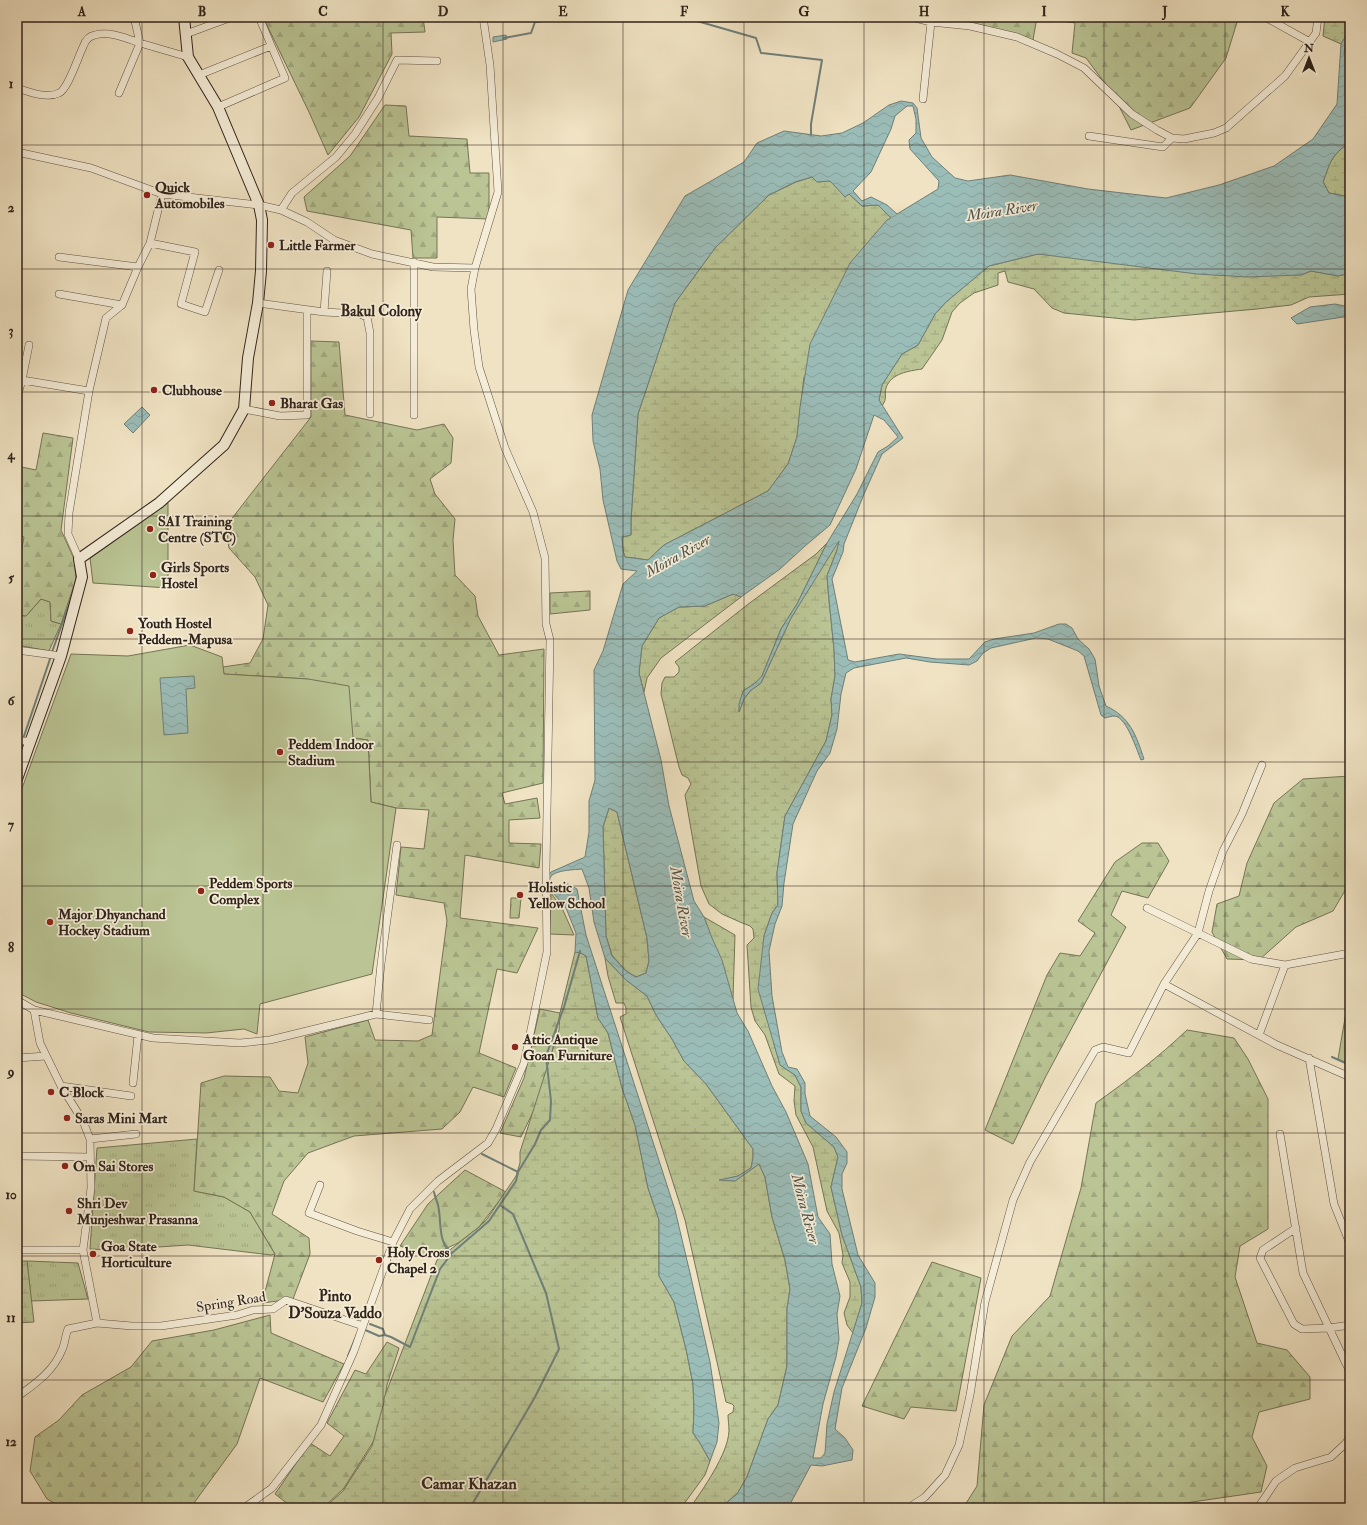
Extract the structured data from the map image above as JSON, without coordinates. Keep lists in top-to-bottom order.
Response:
{
  "streets": {
    "street": ["Spring Road"]
  },
  "districts": ["Bakul Colony", "Pinto D’Souza Vaddo", "Camar Khazan"],
  "water": ["Moira River"],
  "places": [
    "Quick Automobiles",
    "Little Farmer",
    "Clubhouse",
    "Bharat Gas",
    "SAI Training Centre (STC)",
    "Girls Sports Hostel",
    "Youth Hostel Peddem-Mapusa",
    "Peddem Indoor Stadium",
    "Peddem Sports Complex",
    "Holistic Yellow School",
    "Major Dhyanchand Hockey Stadium",
    "Attic Antique Goan Furniture",
    "C Block",
    "Saras Mini Mart",
    "Om Sai Stores",
    "Shri Dev Munjeshwar Prasanna",
    "Goa State Horticulture",
    "Holy Cross Chapel 2"
  ],
  "north": "top",
  "grid": {
    "columns": [
      "A",
      "B",
      "C",
      "D",
      "E",
      "F",
      "G",
      "H",
      "I",
      "J",
      "K"
    ],
    "rows": [
      "1",
      "2",
      "3",
      "4",
      "5",
      "6",
      "7",
      "8",
      "9",
      "10",
      "11",
      "12"
    ]
  }
}
